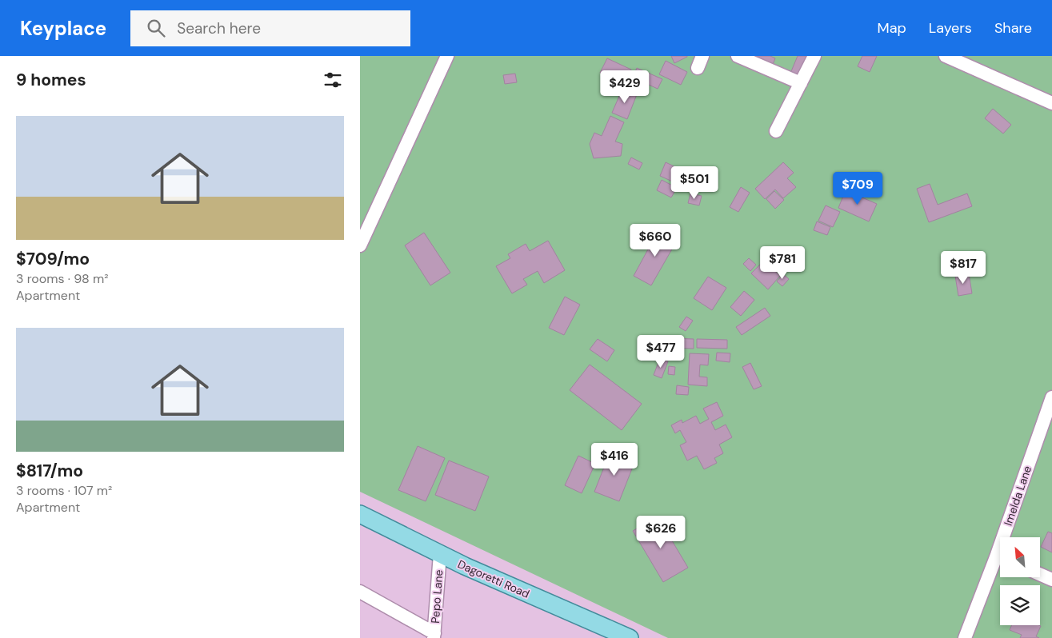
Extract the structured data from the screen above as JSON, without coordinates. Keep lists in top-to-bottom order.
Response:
{
  "streets": {
    "main road": ["Dagoretti Road"],
    "street": ["Imelda Lane", "Pepo Lane"]
  },
  "crossings": [
    ["Dagoretti Road", "Pepo Lane"]
  ],
  "north": "top left",
  "page": {
    "header": "Keyplace",
    "search": "Search here",
    "nav": ["Map", "Layers", "Share"],
    "heading": "9 homes",
    "price": [
      "$429",
      "$501",
      "$709",
      "$660",
      "$781",
      "$817",
      "$477",
      "$416",
      "$626"
    ],
    "list": [
      {
        "name": "$709/mo",
        "note": "3 rooms · 98 m² · Apartment"
      },
      {
        "name": "$817/mo",
        "note": "3 rooms · 107 m² · Apartment"
      }
    ]
  }
}
